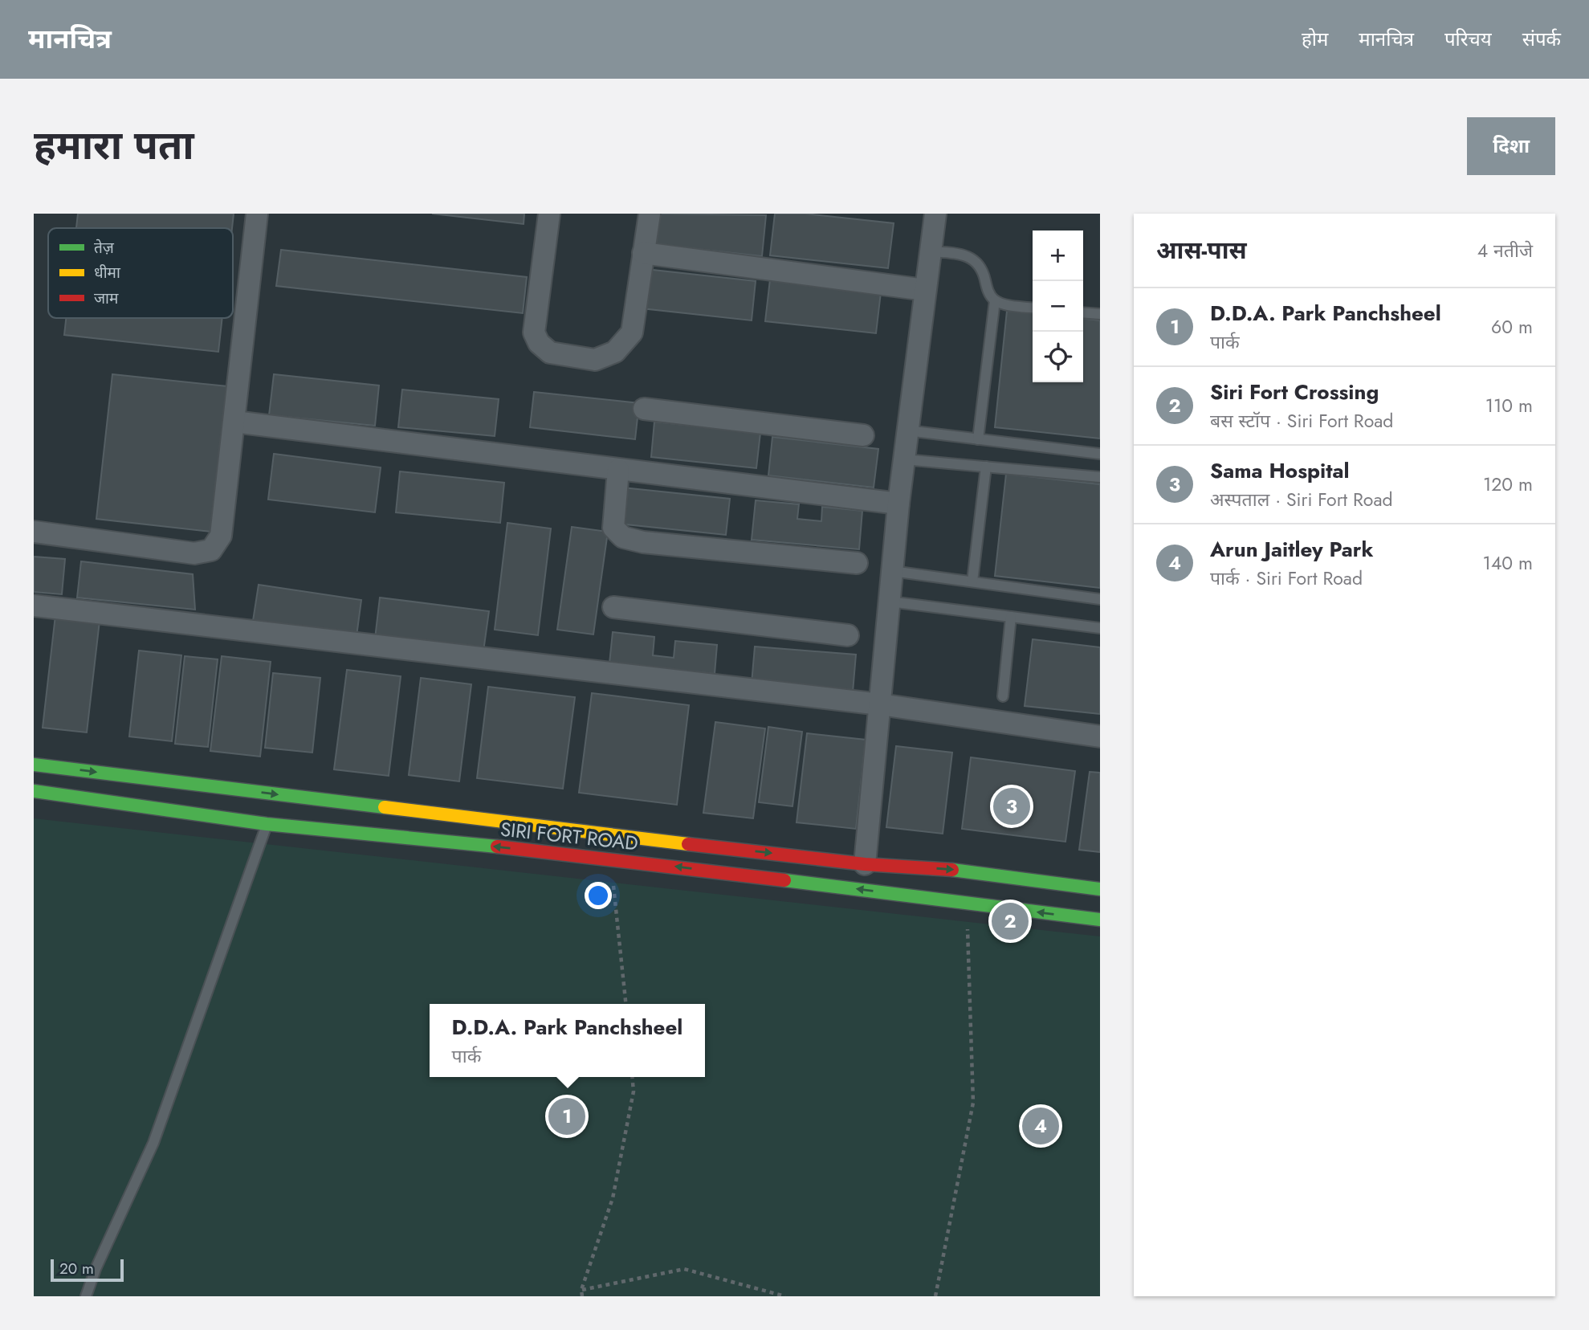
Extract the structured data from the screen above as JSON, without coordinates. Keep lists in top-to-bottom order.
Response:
{
  "streets": {
    "street": ["SIRI FORT ROAD"]
  },
  "legend": ["तेज़", "धीमा", "जाम"],
  "scale_bar": "20 m",
  "page": {
    "header": "मानचित्र",
    "nav": [
      "होम",
      "मानचित्र",
      "परिचय",
      "संपर्क"
    ],
    "title": "हमारा पता",
    "buttons": "दिशा",
    "heading": ["आस-पास", "4 नतीजे"],
    "map_buttons": ["+", "−"],
    "list": [
      {
        "mark": "1",
        "name": "D.D.A. Park Panchsheel",
        "note": "पार्क",
        "value": "60 m"
      },
      {
        "mark": "2",
        "name": "Siri Fort Crossing",
        "note": "बस स्टॉप · Siri Fort Road",
        "value": "110 m"
      },
      {
        "mark": "3",
        "name": "Sama Hospital",
        "note": "अस्पताल · Siri Fort Road",
        "value": "120 m"
      },
      {
        "mark": "4",
        "name": "Arun Jaitley Park",
        "note": "पार्क · Siri Fort Road",
        "value": "140 m"
      }
    ],
    "pins": [
      "3",
      "2",
      "1",
      "4"
    ],
    "popup": ["D.D.A. Park Panchsheel", "पार्क"],
    "scale": "20 m"
  }
}
